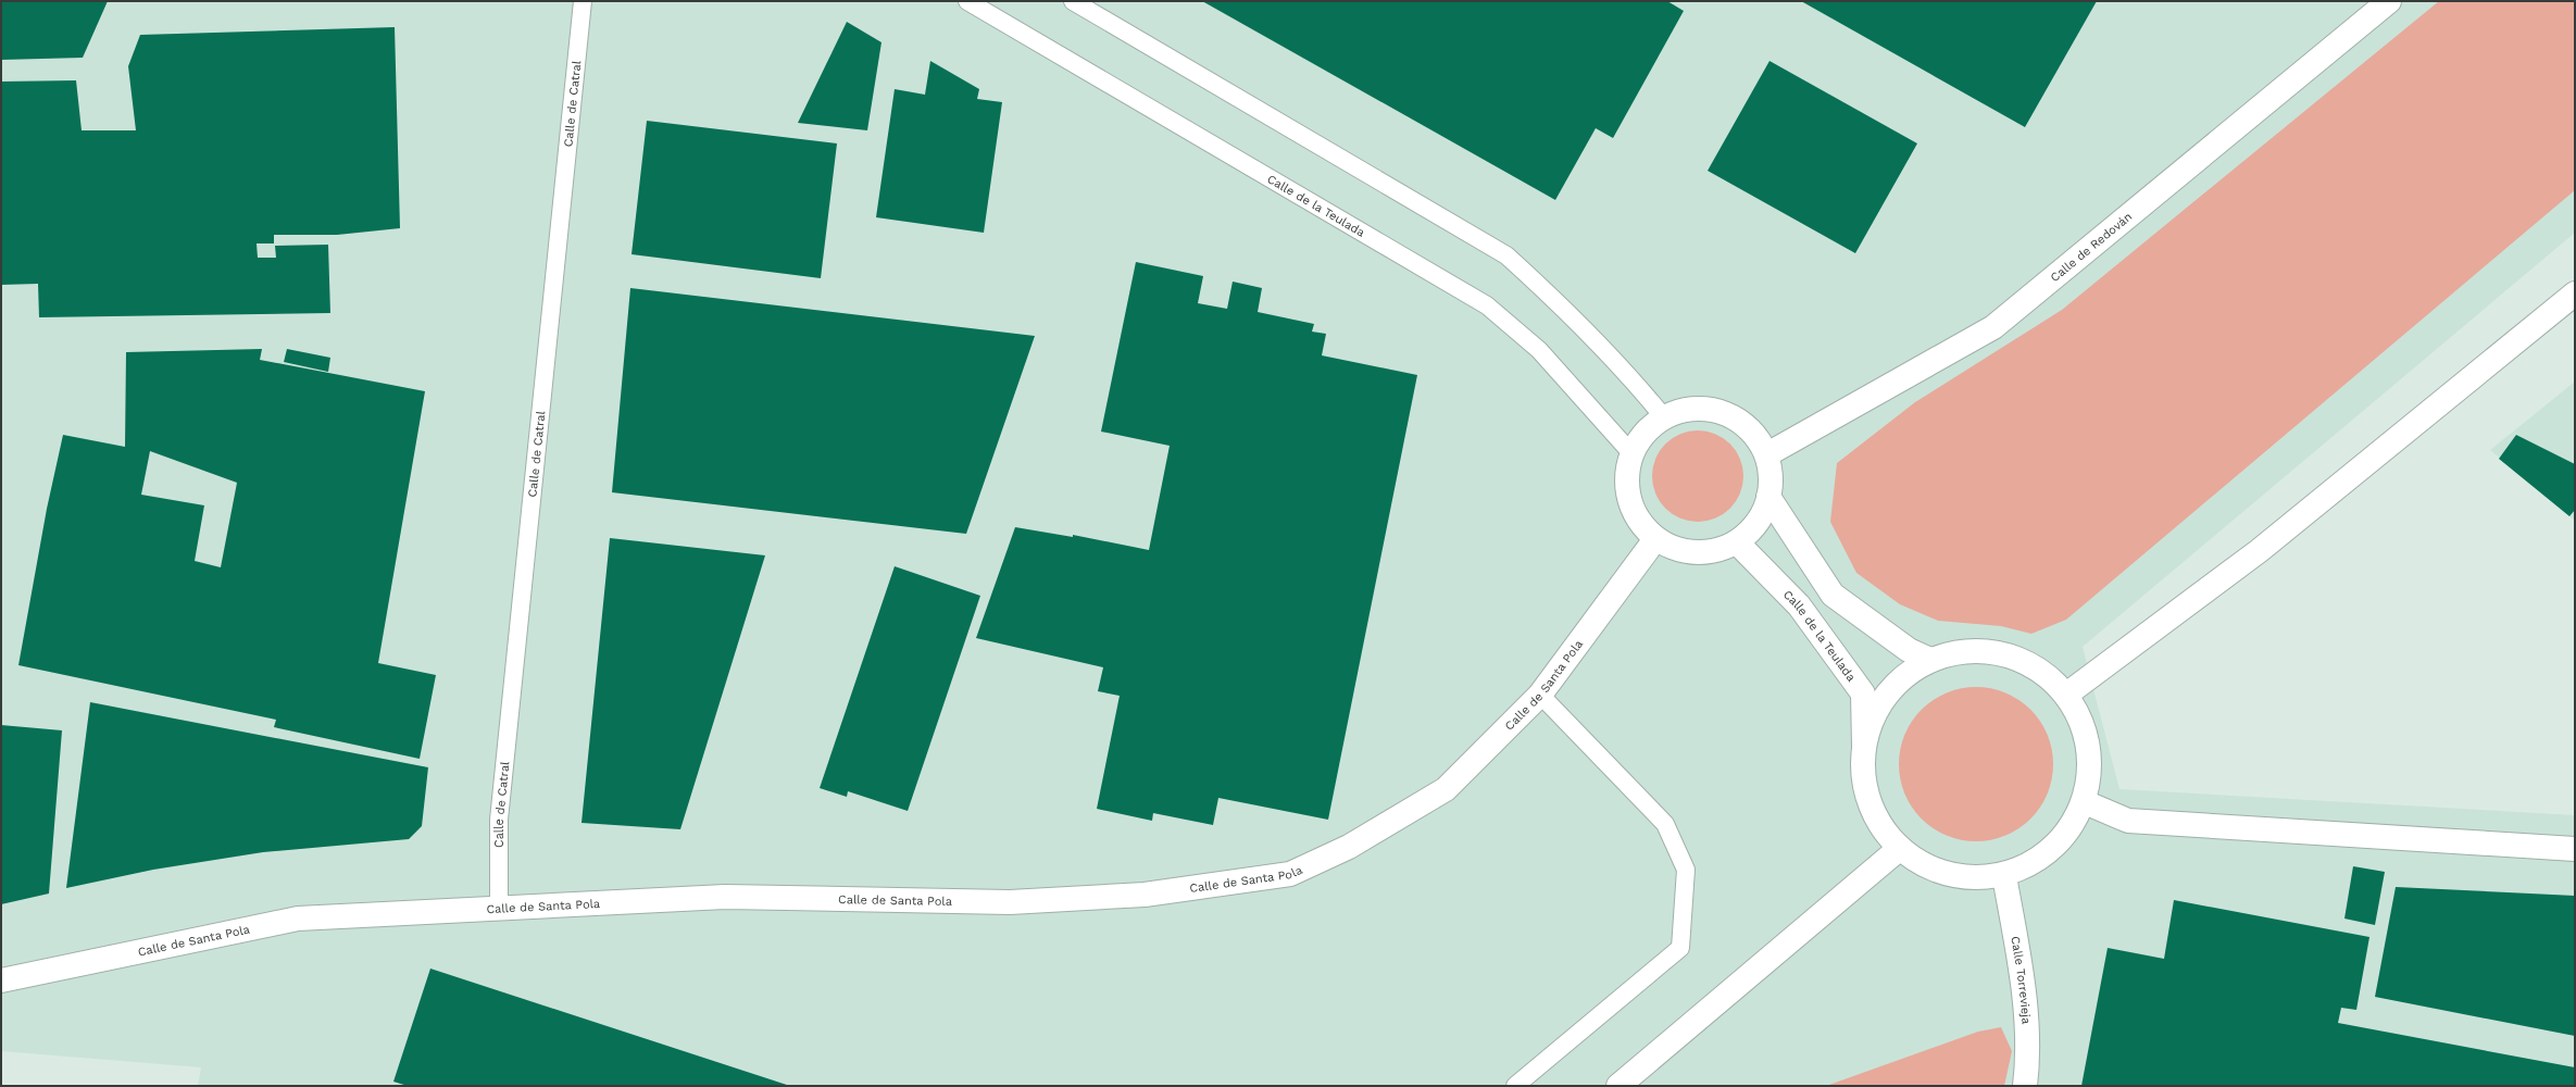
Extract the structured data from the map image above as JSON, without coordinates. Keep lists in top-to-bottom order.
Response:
{
  "streets": {
    "street": [
      "Calle de la Teulada",
      "Calle de Redován",
      "Calle de Santa Pola",
      "Calle Torrevieja"
    ],
    "lane": ["Calle de Catral"]
  },
  "crossings": [
    ["Calle de Catral", "Calle de Santa Pola"],
    ["Calle de la Teulada", "Calle de Redován"],
    ["Calle de la Teulada", "Calle de Santa Pola"],
    ["Calle de la Teulada", "Calle Torrevieja"],
    ["Calle de Redován", "Calle de Santa Pola"]
  ]
}
